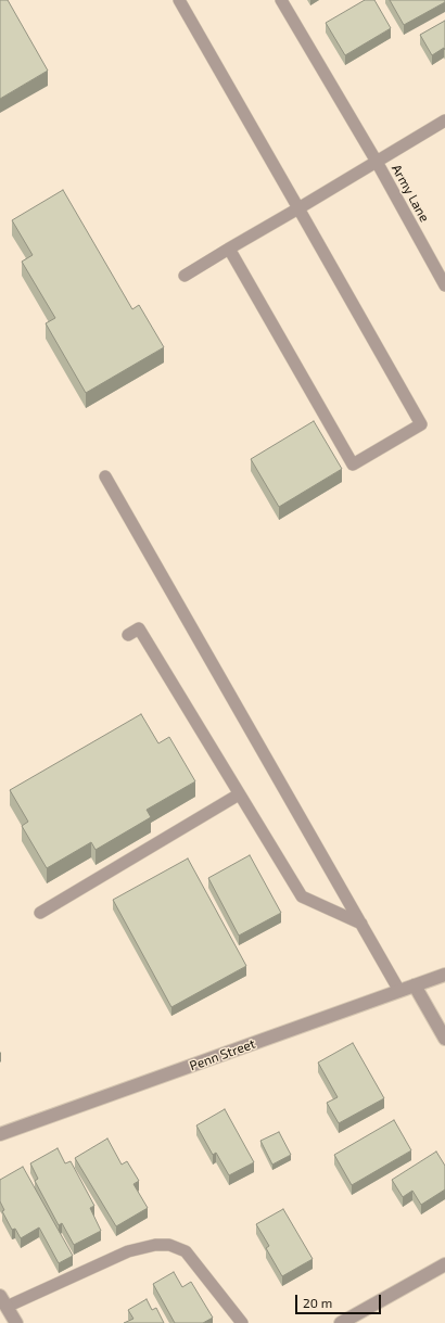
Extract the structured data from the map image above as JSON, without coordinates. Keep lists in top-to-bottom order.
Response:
{
  "streets": {
    "street": ["Penn Street"],
    "lane": ["Army Lane"]
  },
  "scale_bar": "20 m"
}
